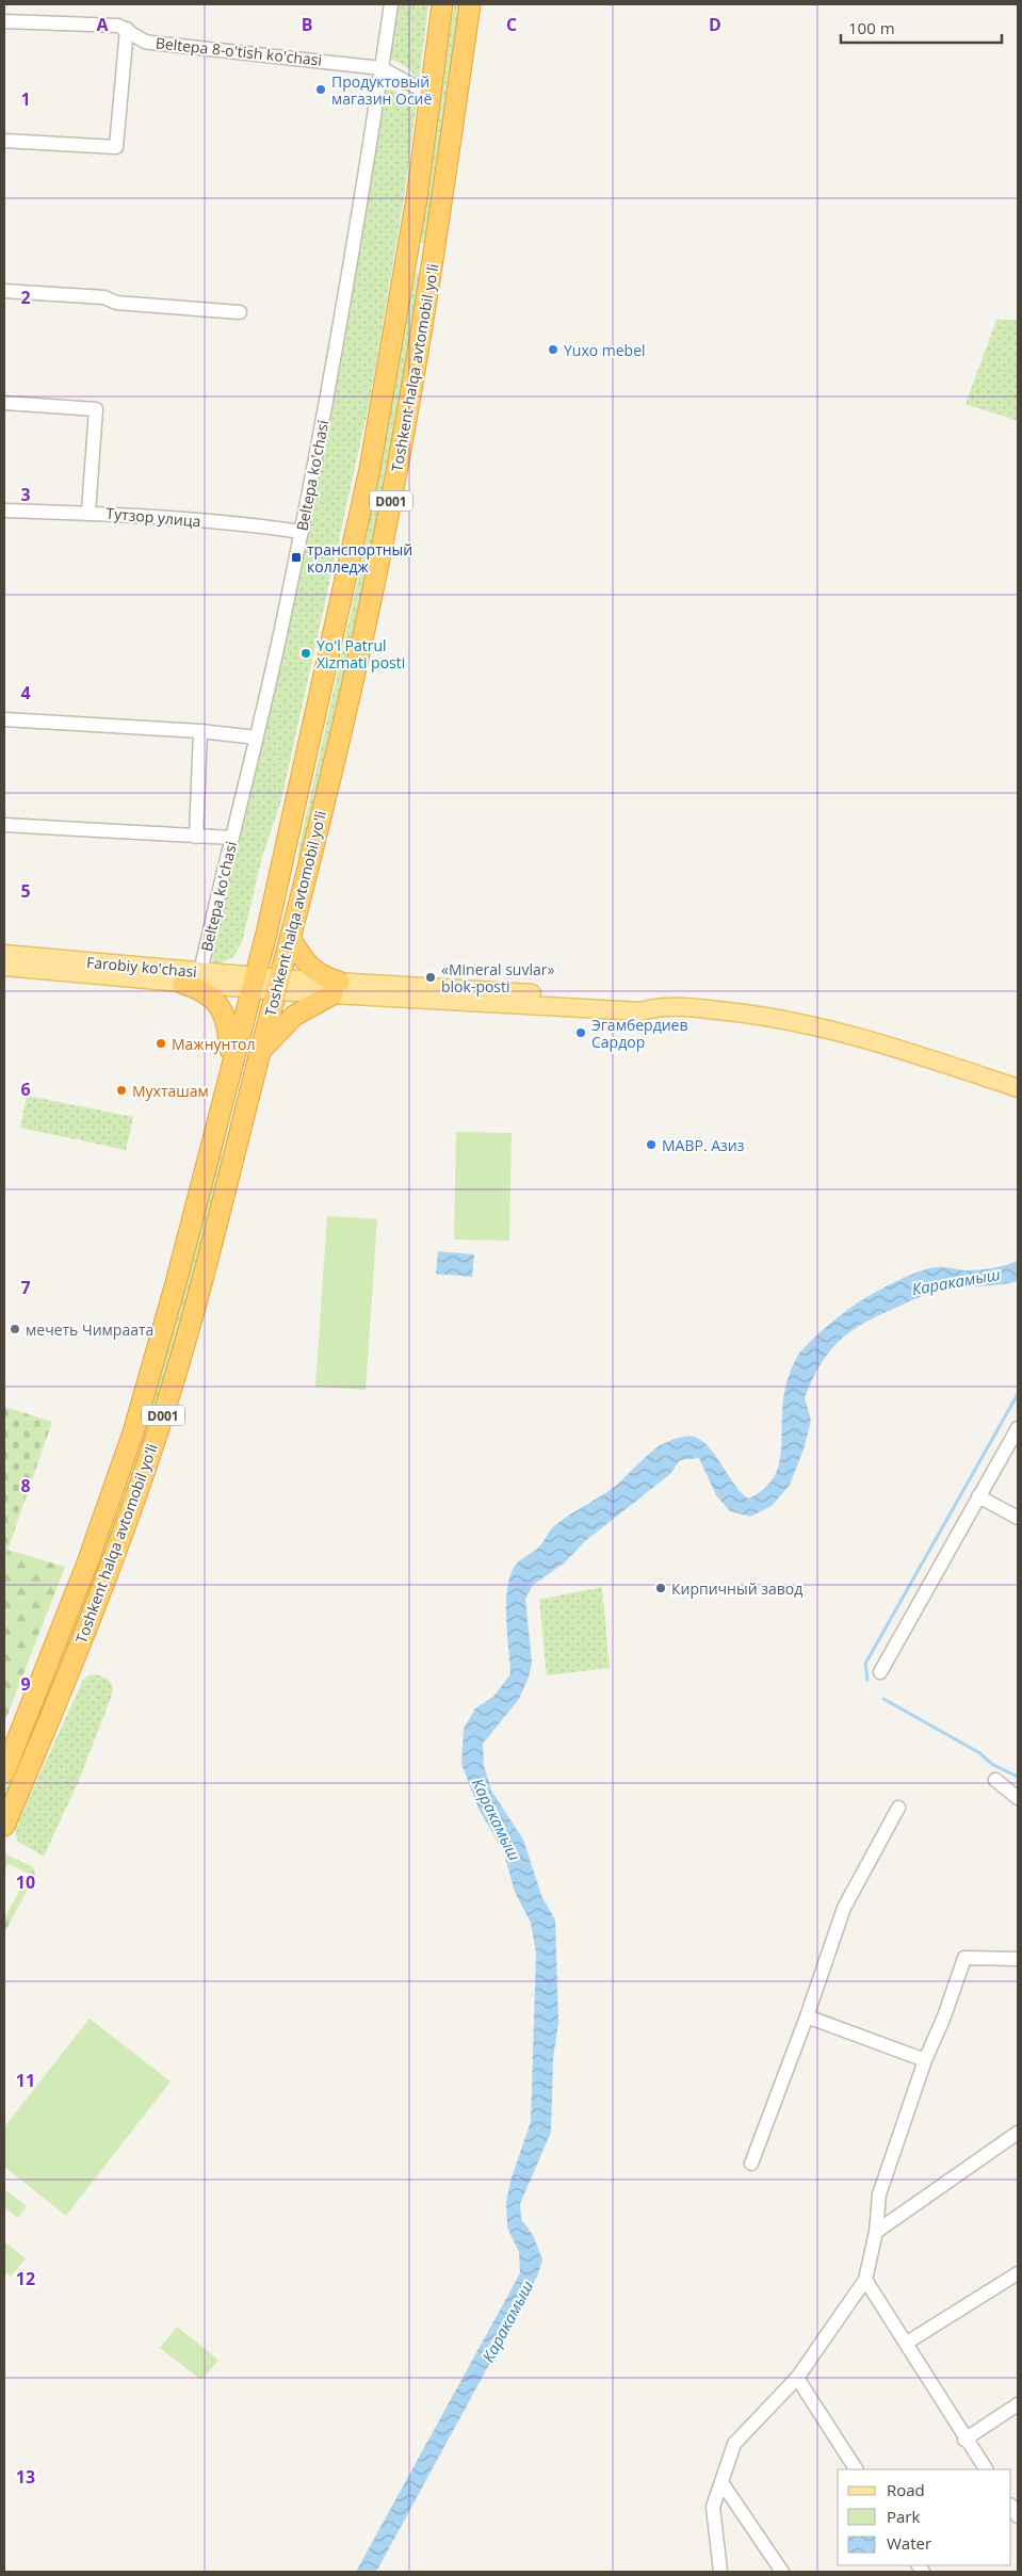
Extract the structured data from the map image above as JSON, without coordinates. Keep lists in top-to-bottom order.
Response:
{
  "streets": {
    "highway": ["Toshkent halqa avtomobil yo'li", "D001"],
    "main road": ["Farobiy ko'chasi"],
    "street": ["Beltepa 8-o'tish ko'chasi", "Beltepa ko'chasi", "Тутзор улица"]
  },
  "crossings": [
    ["Beltepa 8-o'tish ko'chasi", "Beltepa ko'chasi"],
    ["Toshkent halqa avtomobil yo'li", "Farobiy ko'chasi"],
    ["Beltepa ko'chasi", "Тутзор улица"],
    ["Beltepa ko'chasi", "Farobiy ko'chasi"]
  ],
  "water": ["Каракамыш"],
  "places": {
    "other": [
      "Продуктовый магазин Осиё",
      "Yuxo mebel",
      "Yo'l Patrul Xizmati posti",
      "«Mineral suvlar» blok-posti",
      "Эгамбердиев Сардор",
      "Мажнунтол",
      "Мухташам",
      "МАВР. Азиз",
      "мечеть Чимраата",
      "Кирпичный завод"
    ],
    "transit": ["транспортный колледж"]
  },
  "legend": ["Road", "Park", "Water"],
  "scale_bar": "100 m",
  "grid": {
    "columns": [
      "A",
      "B",
      "C",
      "D"
    ],
    "rows": [
      "1",
      "2",
      "3",
      "4",
      "5",
      "6",
      "7",
      "8",
      "9",
      "10",
      "11",
      "12",
      "13"
    ]
  }
}
